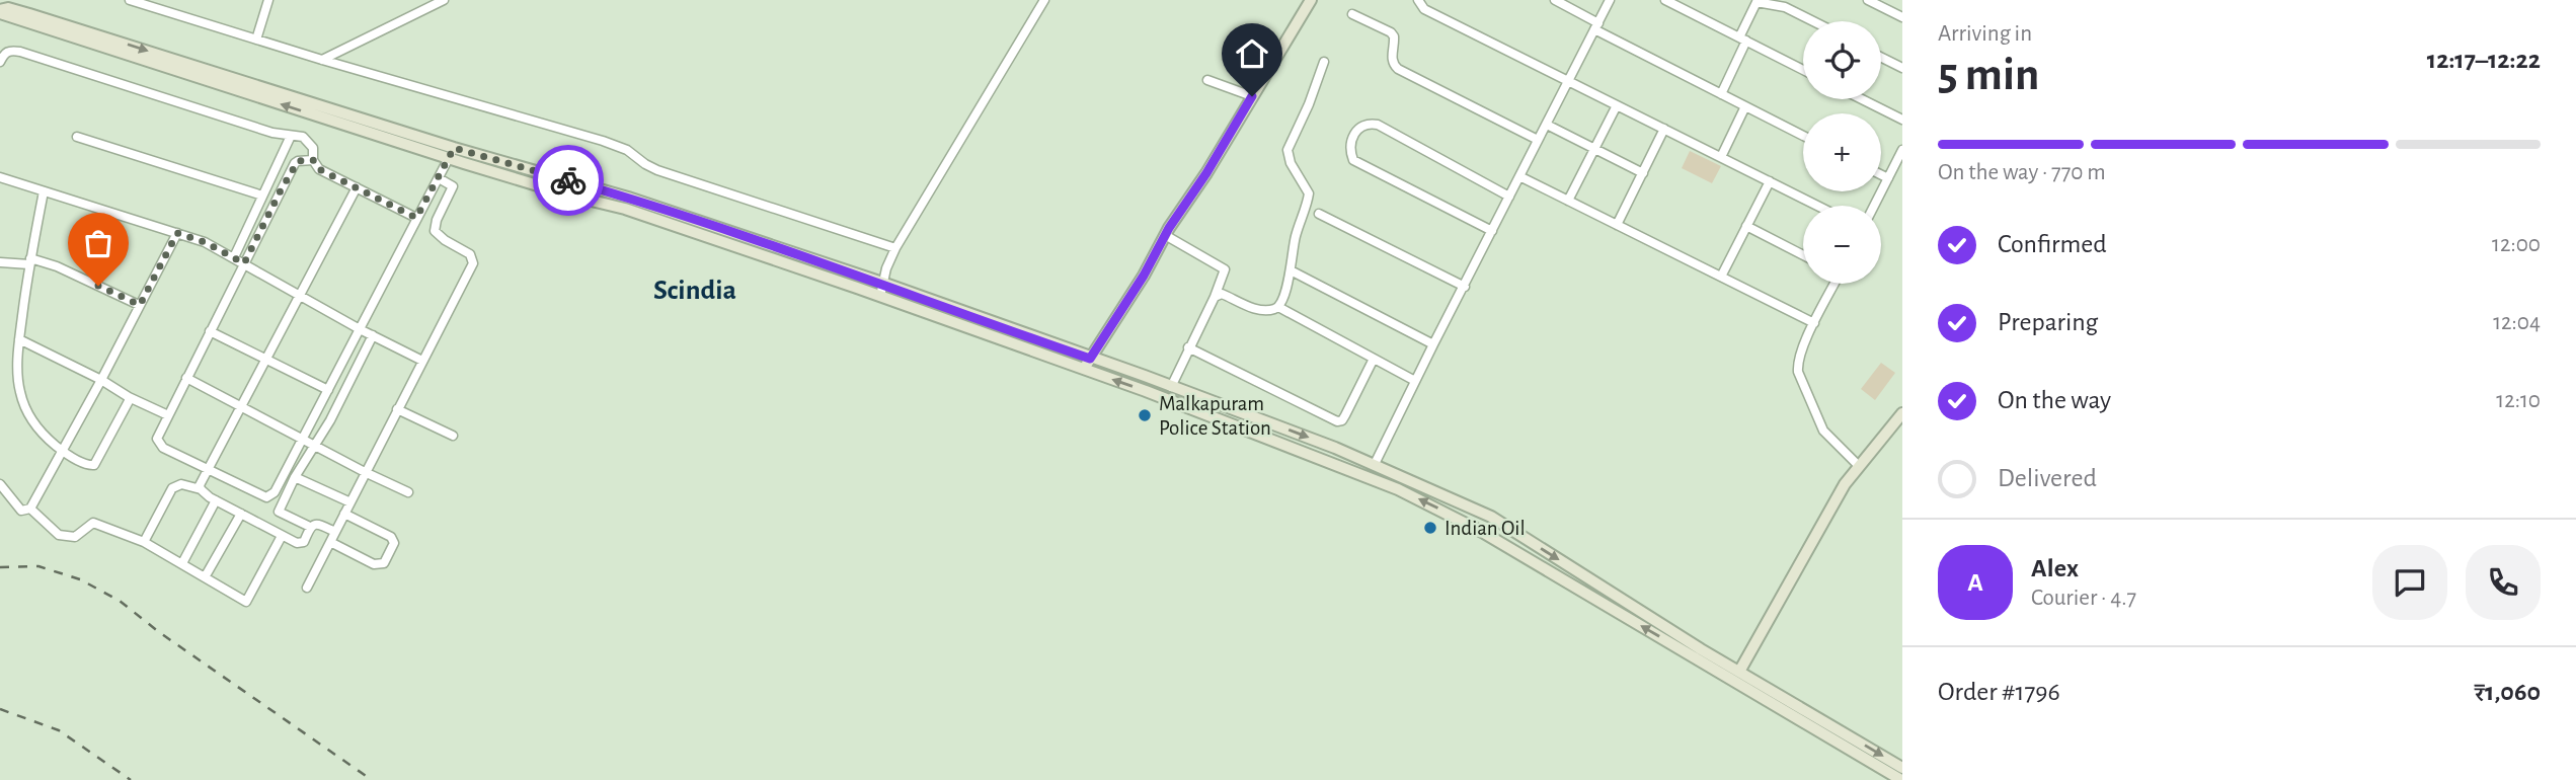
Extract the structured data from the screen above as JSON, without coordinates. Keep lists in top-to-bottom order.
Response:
{
  "districts": ["Scindia"],
  "places": ["Malkapuram Police Station", "Indian Oil"],
  "page": {
    "heading": ["5 min", "Arriving in", "12:17–12:22"],
    "panel": [
      "Alex",
      "Courier · 4.7",
      "Order #1796",
      "₹1,060"
    ],
    "map_buttons": ["+", "−"],
    "bar": "On the way · 770 m",
    "list": [
      ["Confirmed", "12:00"],
      ["Preparing", "12:04"],
      ["On the way", "12:10"],
      "Delivered"
    ],
    "round": "A"
  }
}
